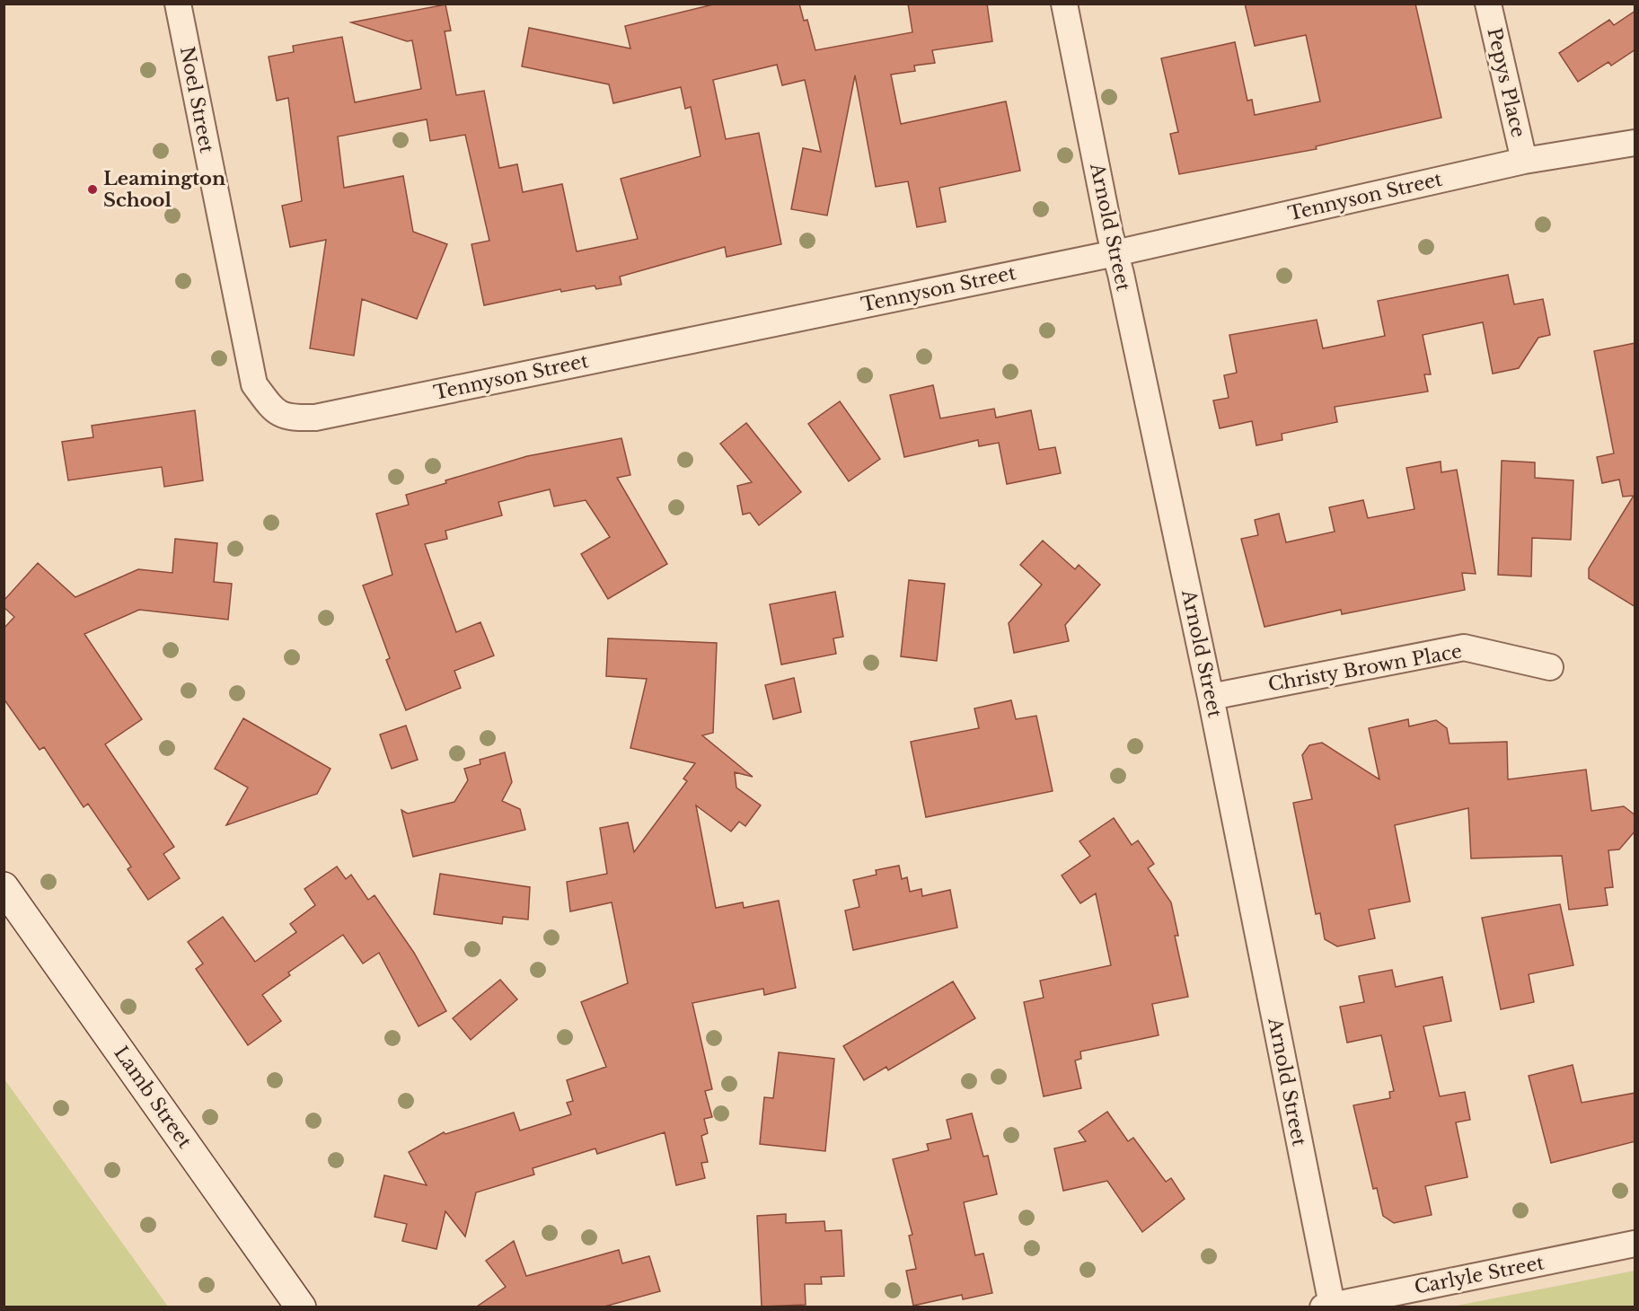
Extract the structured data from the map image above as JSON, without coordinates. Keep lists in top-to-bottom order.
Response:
{
  "streets": {
    "street": [
      "Pepys Place",
      "Noel Street",
      "Tennyson Street",
      "Arnold Street",
      "Christy Brown Place",
      "Lamb Street",
      "Carlyle Street"
    ]
  },
  "crossings": [
    ["Pepys Place", "Tennyson Street"],
    ["Noel Street", "Tennyson Street"],
    ["Tennyson Street", "Arnold Street"],
    ["Arnold Street", "Christy Brown Place"],
    ["Arnold Street", "Carlyle Street"]
  ],
  "places": ["Leamington School"]
}
